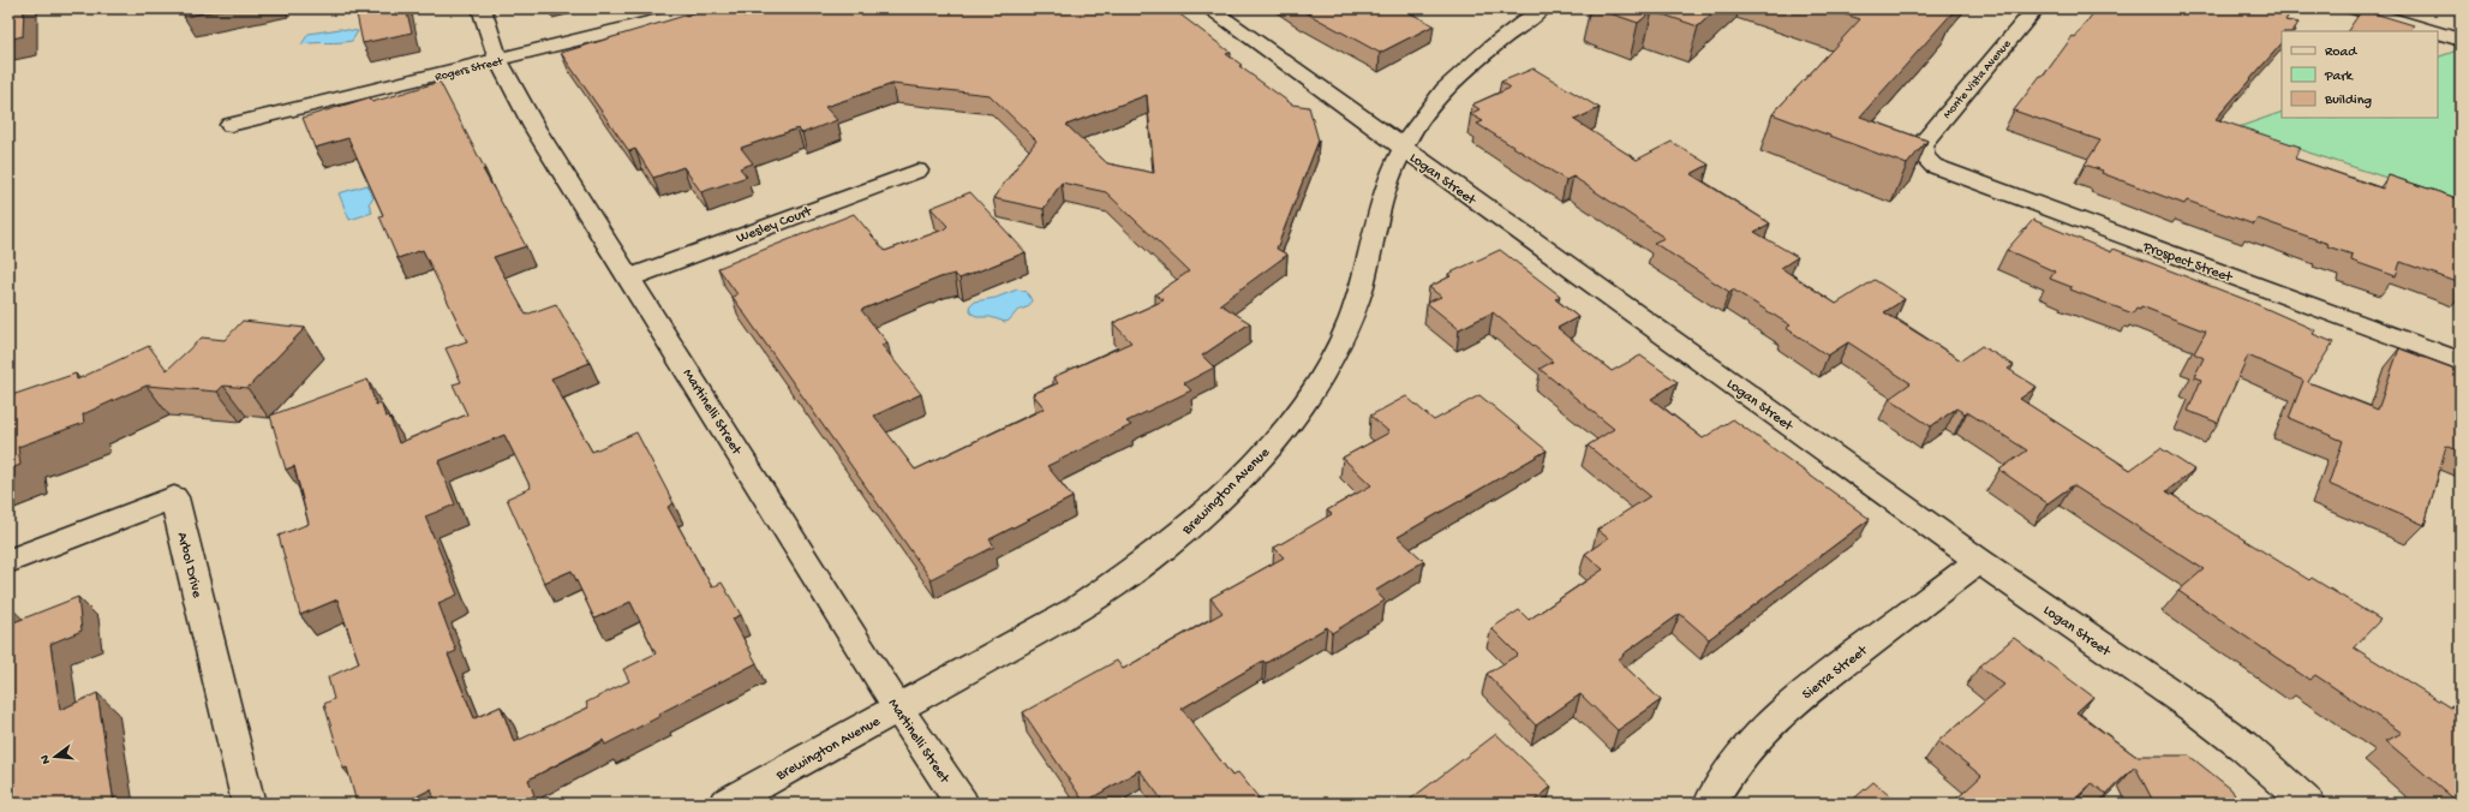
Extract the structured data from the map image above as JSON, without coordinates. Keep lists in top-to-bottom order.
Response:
{
  "streets": {
    "street": [
      "Rogers Street",
      "Monte Vista Avenue",
      "Logan Street",
      "Wesley Court",
      "Prospect Street",
      "Martinelli Street",
      "Brewington Avenue",
      "Arbol Drive",
      "Sierra Street"
    ]
  },
  "crossings": [
    ["Rogers Street", "Martinelli Street"],
    ["Monte Vista Avenue", "Prospect Street"],
    ["Logan Street", "Brewington Avenue"],
    ["Logan Street", "Sierra Street"],
    ["Wesley Court", "Martinelli Street"],
    ["Martinelli Street", "Brewington Avenue"]
  ],
  "legend": ["Road", "Park", "Building"],
  "north": "left"
}
